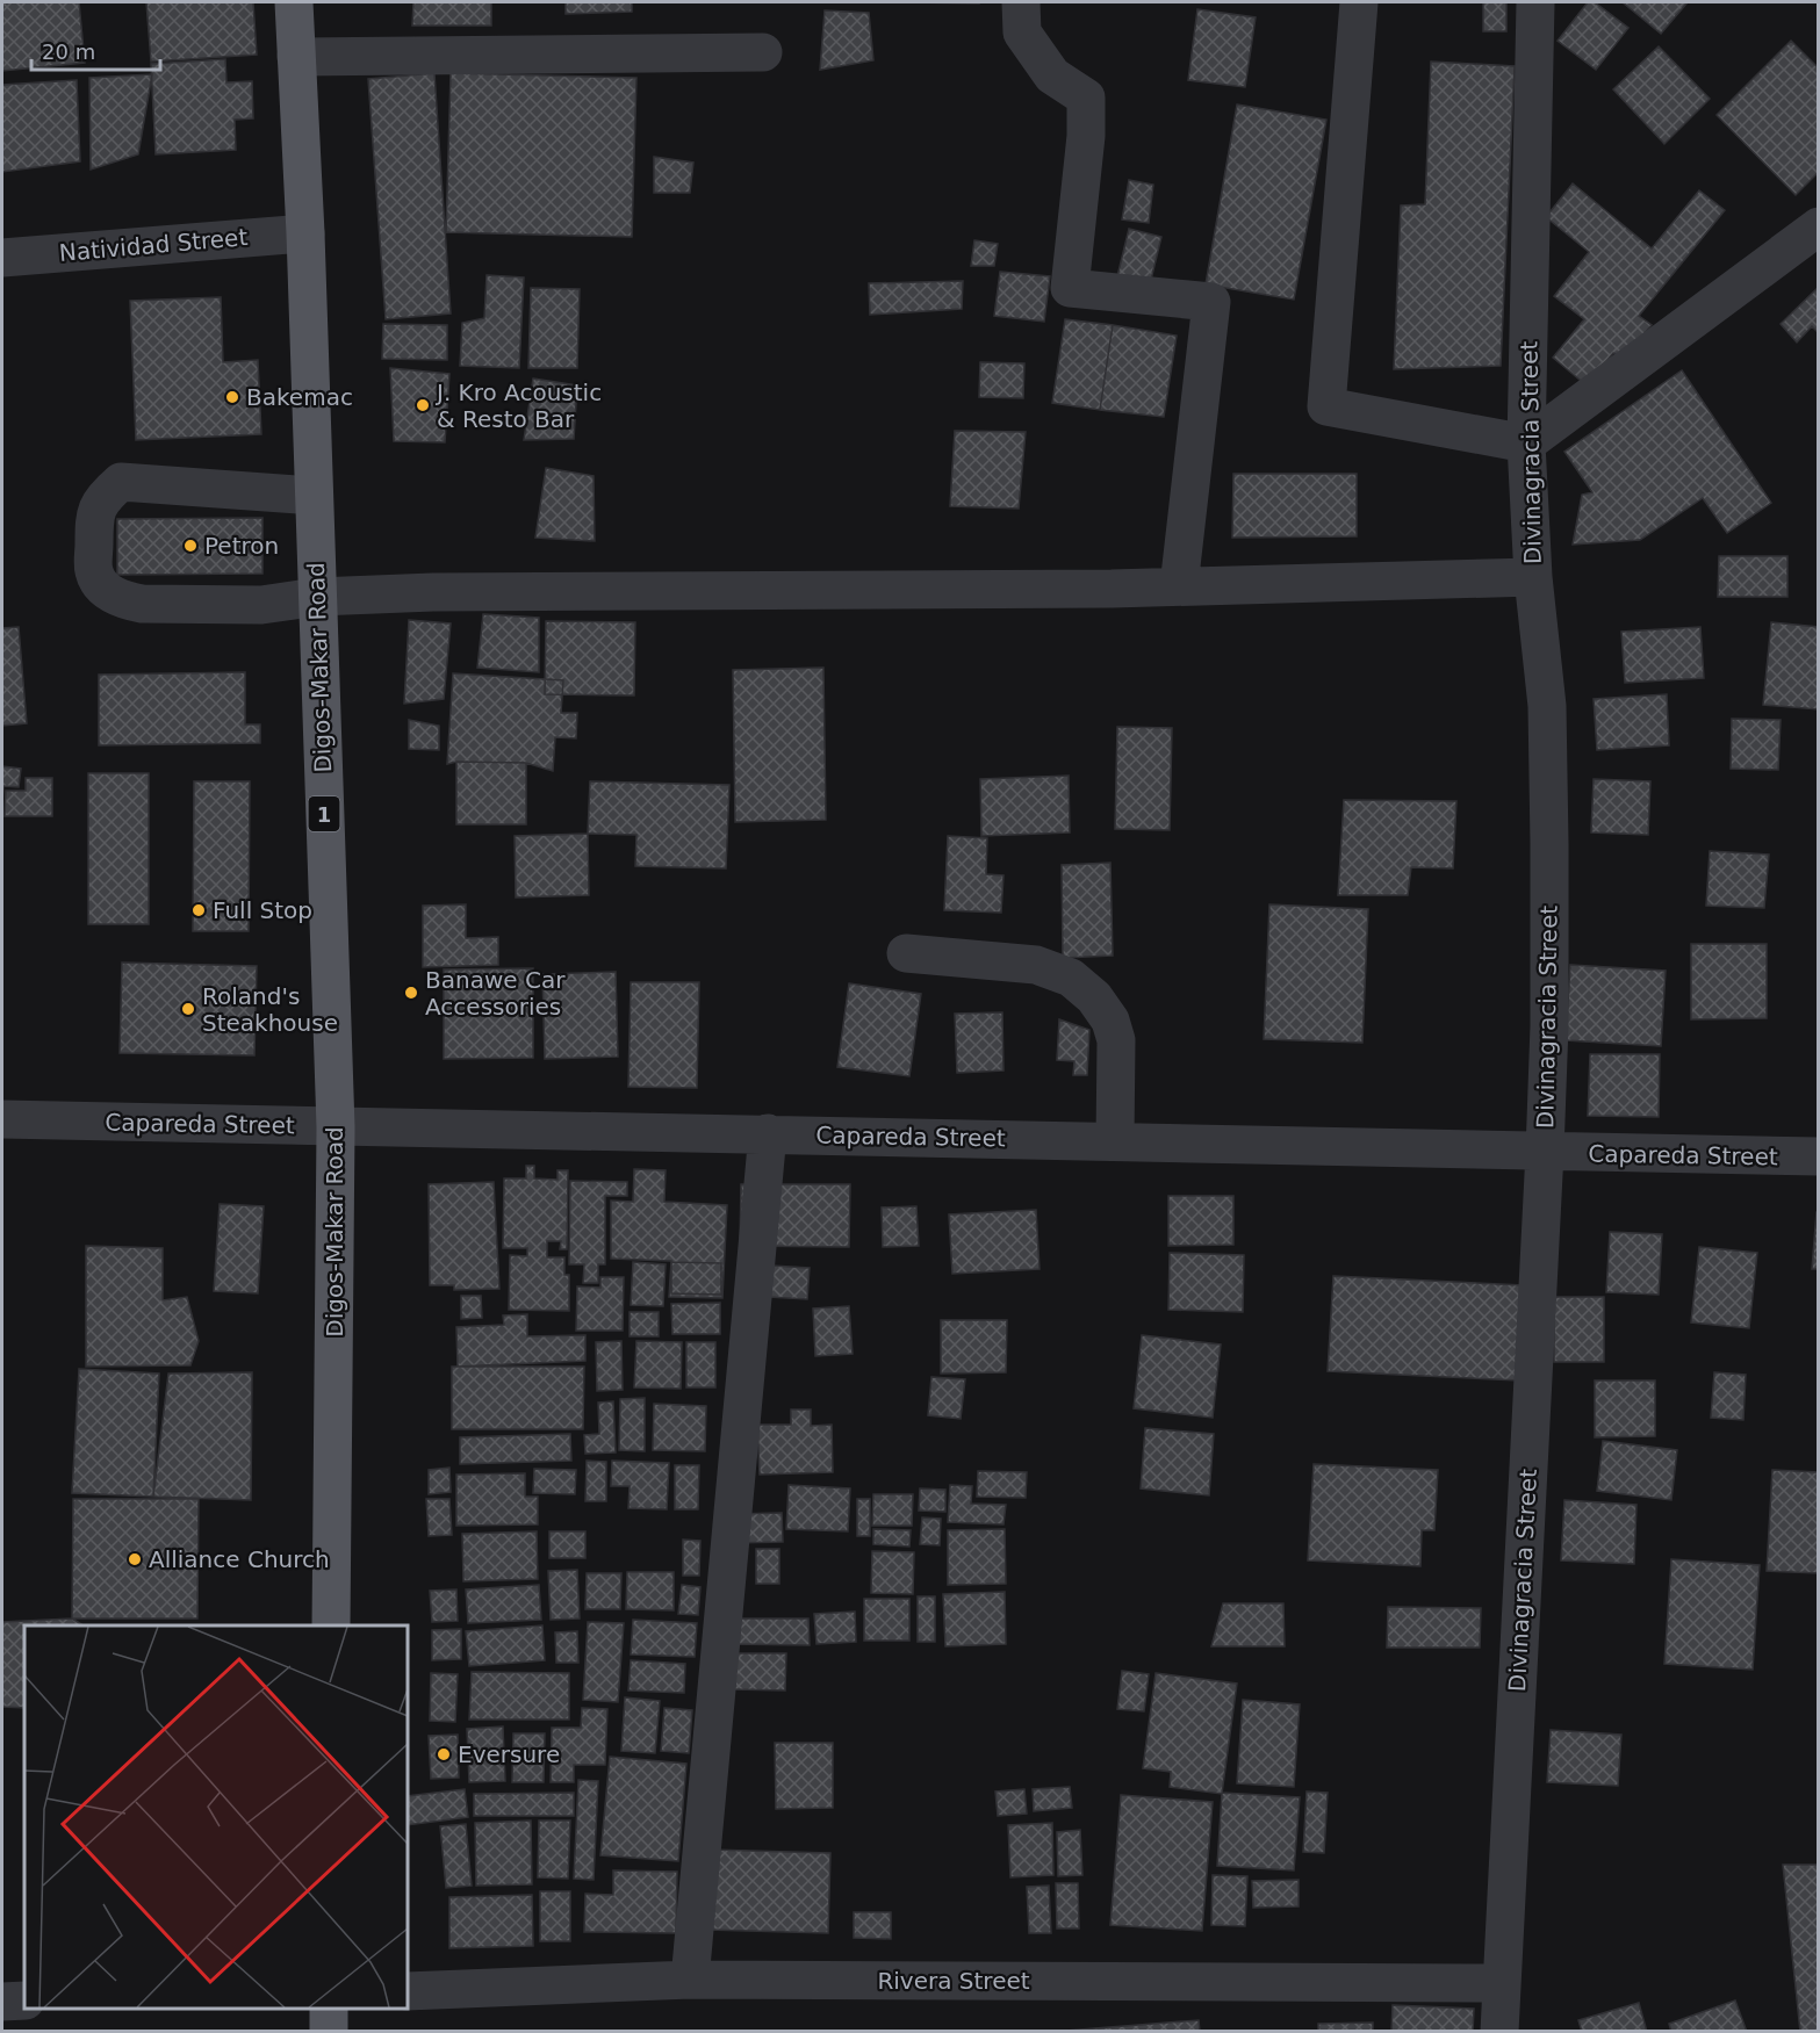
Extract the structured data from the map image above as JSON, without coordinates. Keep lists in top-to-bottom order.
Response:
{
  "streets": {
    "main road": ["Digos-Makar Road", "1"],
    "street": [
      "Natividad Street",
      "Divinagracia Street",
      "Capareda Street",
      "Rivera Street"
    ]
  },
  "crossings": [
    ["Natividad Street", "Digos-Makar Road"],
    ["Divinagracia Street", "Capareda Street"],
    ["Divinagracia Street", "Rivera Street"],
    ["Digos-Makar Road", "Capareda Street"]
  ],
  "places": [
    "Bakemac",
    "J. Kro Acoustic & Resto Bar",
    "Petron",
    "Full Stop",
    "Banawe Car Accessories",
    "Roland's Steakhouse",
    "Alliance Church",
    "Eversure"
  ],
  "scale_bar": "20 m"
}
